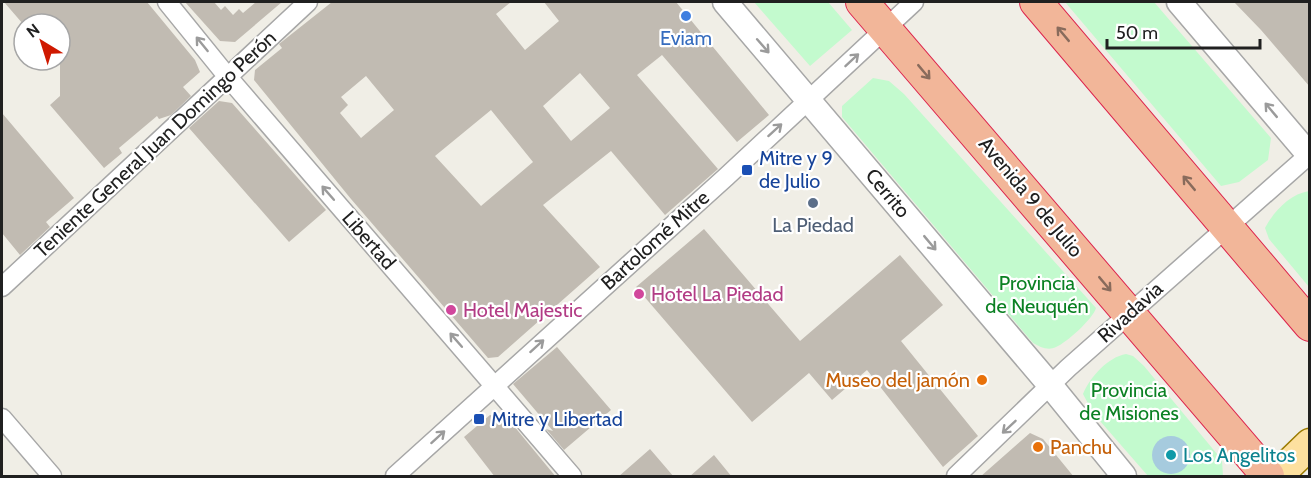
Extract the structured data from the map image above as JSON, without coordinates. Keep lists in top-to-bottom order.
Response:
{
  "streets": {
    "highway": ["Avenida 9 de Julio"],
    "street": [
      "Teniente General Juan Domingo Perón",
      "Cerrito",
      "Libertad",
      "Bartolomé Mitre",
      "Rivadavia"
    ]
  },
  "crossings": [
    ["Teniente General Juan Domingo Perón", "Libertad"],
    ["Cerrito", "Bartolomé Mitre"],
    ["Cerrito", "Rivadavia"],
    ["Avenida 9 de Julio", "Bartolomé Mitre"],
    ["Avenida 9 de Julio", "Rivadavia"],
    ["Libertad", "Bartolomé Mitre"]
  ],
  "one_way": ["Cerrito", "Libertad", "Bartolomé Mitre"],
  "parks": ["Provincia de Neuquén", "Provincia de Misiones"],
  "places": {
    "other": [
      "Eviam",
      "La Piedad",
      "Hotel La Piedad",
      "Hotel Majestic",
      "Museo del jamón",
      "Panchu",
      "Los Angelitos"
    ],
    "transit": ["Mitre y 9 de Julio", "Mitre y Libertad"]
  },
  "scale_bar": "50 m",
  "north": "top left"
}
